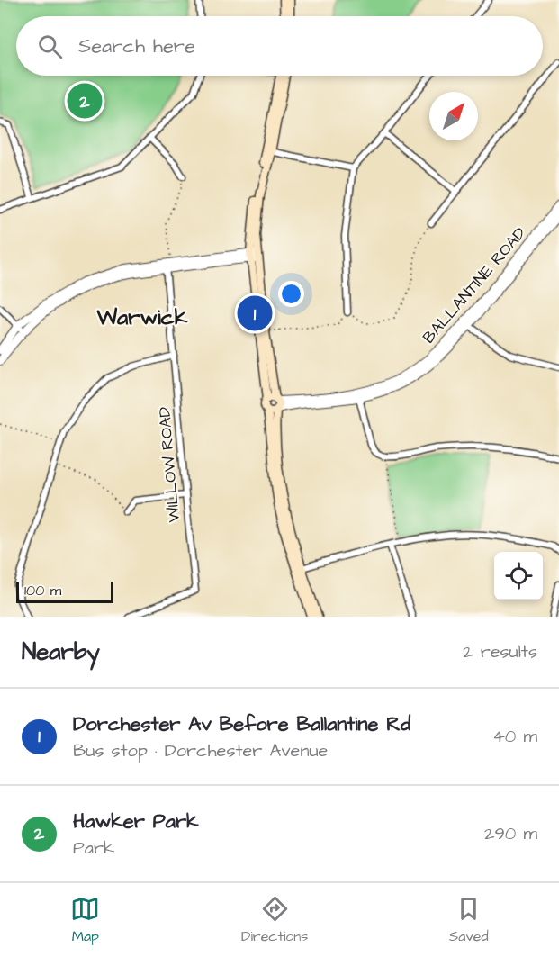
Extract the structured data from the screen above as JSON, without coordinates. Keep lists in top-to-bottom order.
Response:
{
  "streets": {
    "street": ["BALLANTINE ROAD", "WILLOW ROAD"]
  },
  "districts": ["Warwick"],
  "scale_bar": "100 m",
  "north": "top right",
  "page": {
    "search": "Search here",
    "pins": ["2", "1"],
    "scale": "100 m",
    "heading": ["Nearby", "2 results"],
    "list": [
      {
        "mark": "1",
        "name": "Dorchester Av Before Ballantine Rd",
        "note": "Bus stop · Dorchester Avenue",
        "value": "40 m"
      },
      {
        "mark": "2",
        "name": "Hawker Park",
        "note": "Park",
        "value": "290 m"
      }
    ],
    "nav": ["Map", "Directions", "Saved"]
  }
}
